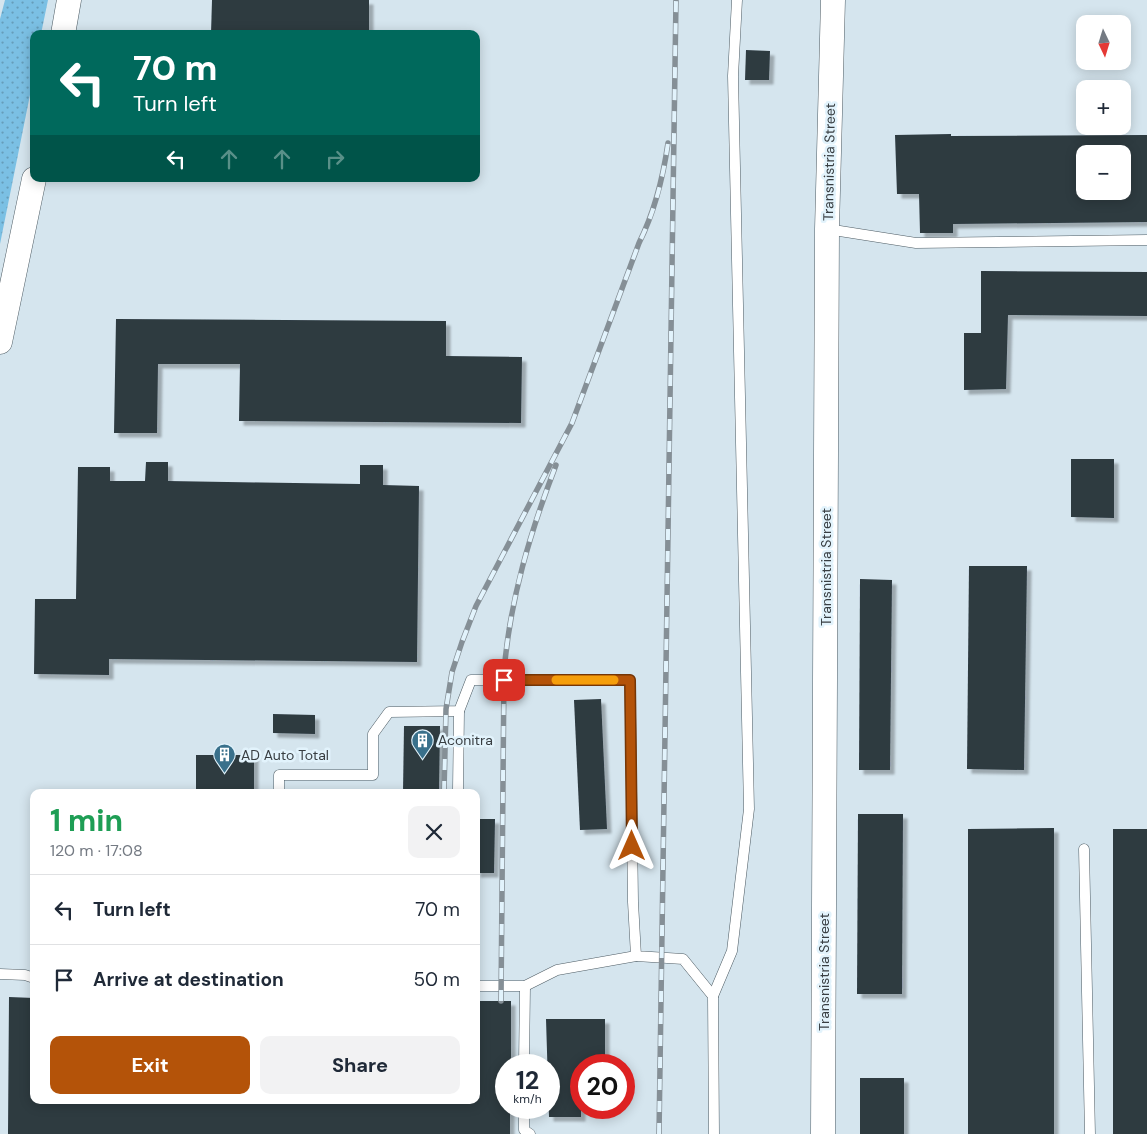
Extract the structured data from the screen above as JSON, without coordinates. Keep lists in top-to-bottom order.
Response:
{
  "streets": {
    "street": ["Transnistria Street"]
  },
  "places": {
    "building": ["Aconitra", "AD Auto Total"]
  },
  "north": "bottom",
  "page": {
    "map_buttons": ["+", "−"],
    "turn": ["70 m", "Turn left"],
    "heading": ["1 min", "120 m · 17:08"],
    "list": [
      {
        "name": "Turn left",
        "value": "70 m"
      },
      {
        "name": "Arrive at destination",
        "value": "50 m"
      }
    ],
    "buttons": ["Exit", "Share"],
    "speed": "12 km/h",
    "limit": "20"
  }
}
